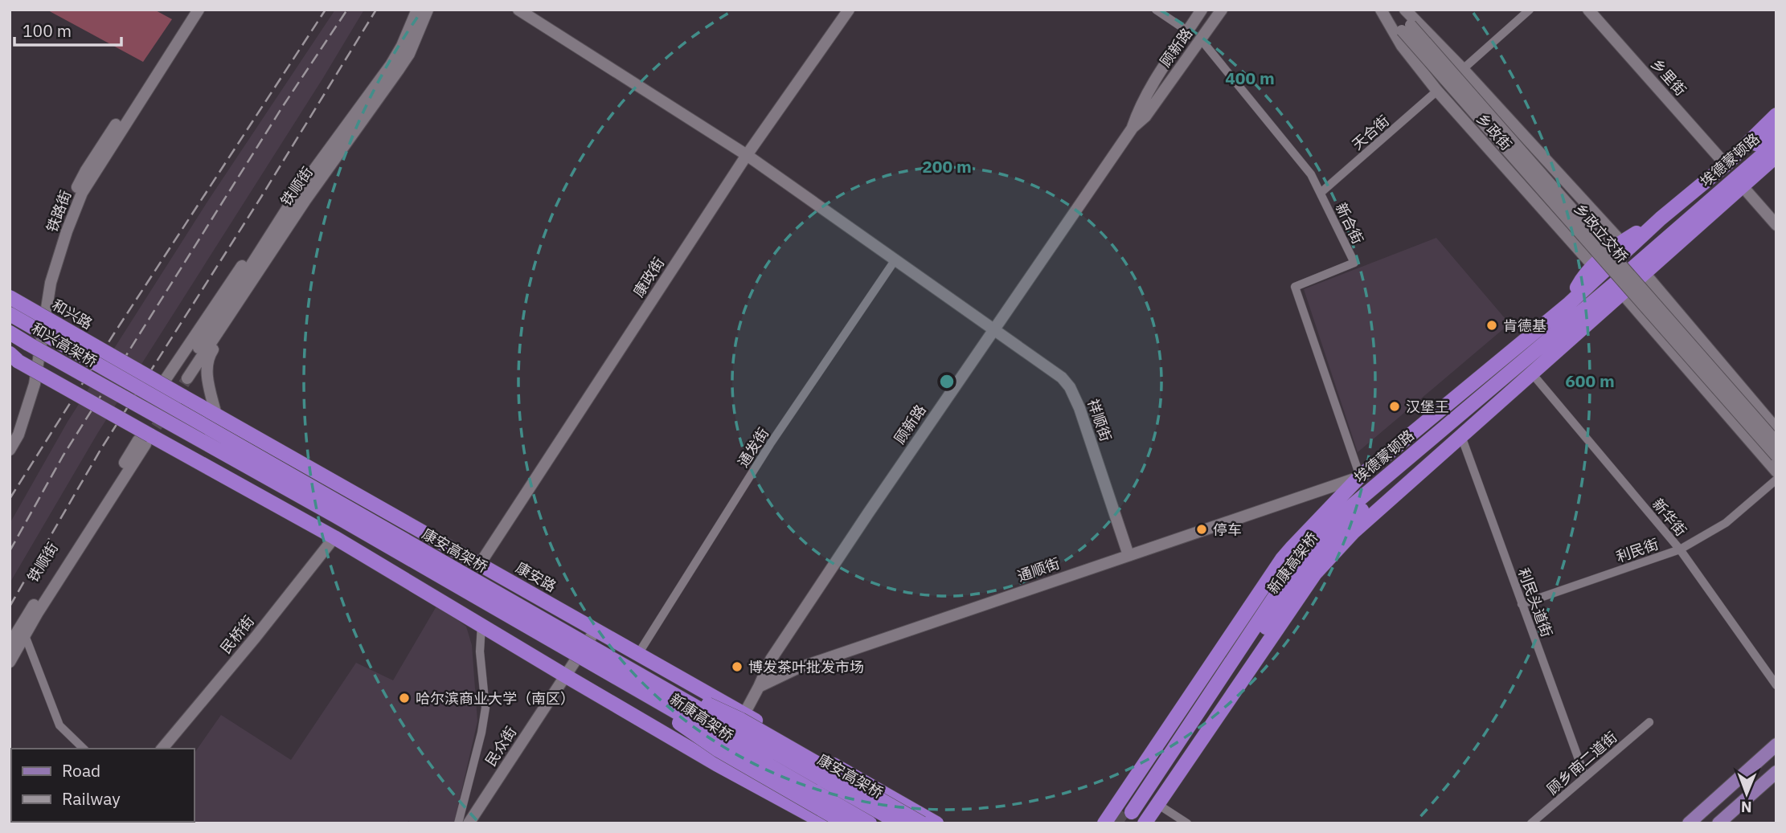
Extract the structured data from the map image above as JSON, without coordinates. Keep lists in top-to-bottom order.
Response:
{
  "streets": {
    "highway": [
      "埃德蒙顿路",
      "和兴路",
      "和兴高架桥",
      "康安高架桥",
      "新康高架桥",
      "康安路"
    ],
    "main road": [
      "顾新路",
      "乡里街",
      "乡政街",
      "铁顺街",
      "铁路街",
      "乡政立交桥",
      "康政街",
      "祥顺街",
      "通顺街",
      "民桥街",
      "民众街"
    ],
    "street": [
      "天合街",
      "新合街",
      "通发街",
      "新华街",
      "利民街",
      "利民头道街",
      "顾乡南二道街"
    ]
  },
  "crossings": [
    ["顾新路", "新合街"],
    ["顾新路", "祥顺街"],
    ["顾新路", "通顺街"],
    ["乡里街", "埃德蒙顿路"],
    ["乡政街", "天合街"],
    ["乡政街", "乡政立交桥"],
    ["天合街", "新合街"],
    ["埃德蒙顿路", "新合街"],
    ["埃德蒙顿路", "新康高架桥"],
    ["埃德蒙顿路", "通顺街"],
    ["新合街", "通顺街"],
    ["康政街", "祥顺街"],
    ["康政街", "康安路"],
    ["和兴路", "康安路"],
    ["和兴高架桥", "康安高架桥"],
    ["祥顺街", "通发街"],
    ["祥顺街", "通顺街"],
    ["通发街", "康安路"],
    ["新华街", "利民街"],
    ["新华街", "新康高架桥"],
    ["康安高架桥", "新康高架桥"],
    ["利民街", "利民头道街"],
    ["康安路", "民众街"],
    ["利民头道街", "顾乡南二道街"]
  ],
  "places": [
    "肯德基",
    "汉堡王",
    "停车",
    "博发茶叶批发市场",
    "哈尔滨商业大学（南区）"
  ],
  "legend": ["Road", "Railway"],
  "scale_bar": "100 m",
  "north": "bottom",
  "rings": ["400 m", "200 m", "600 m"]
}
